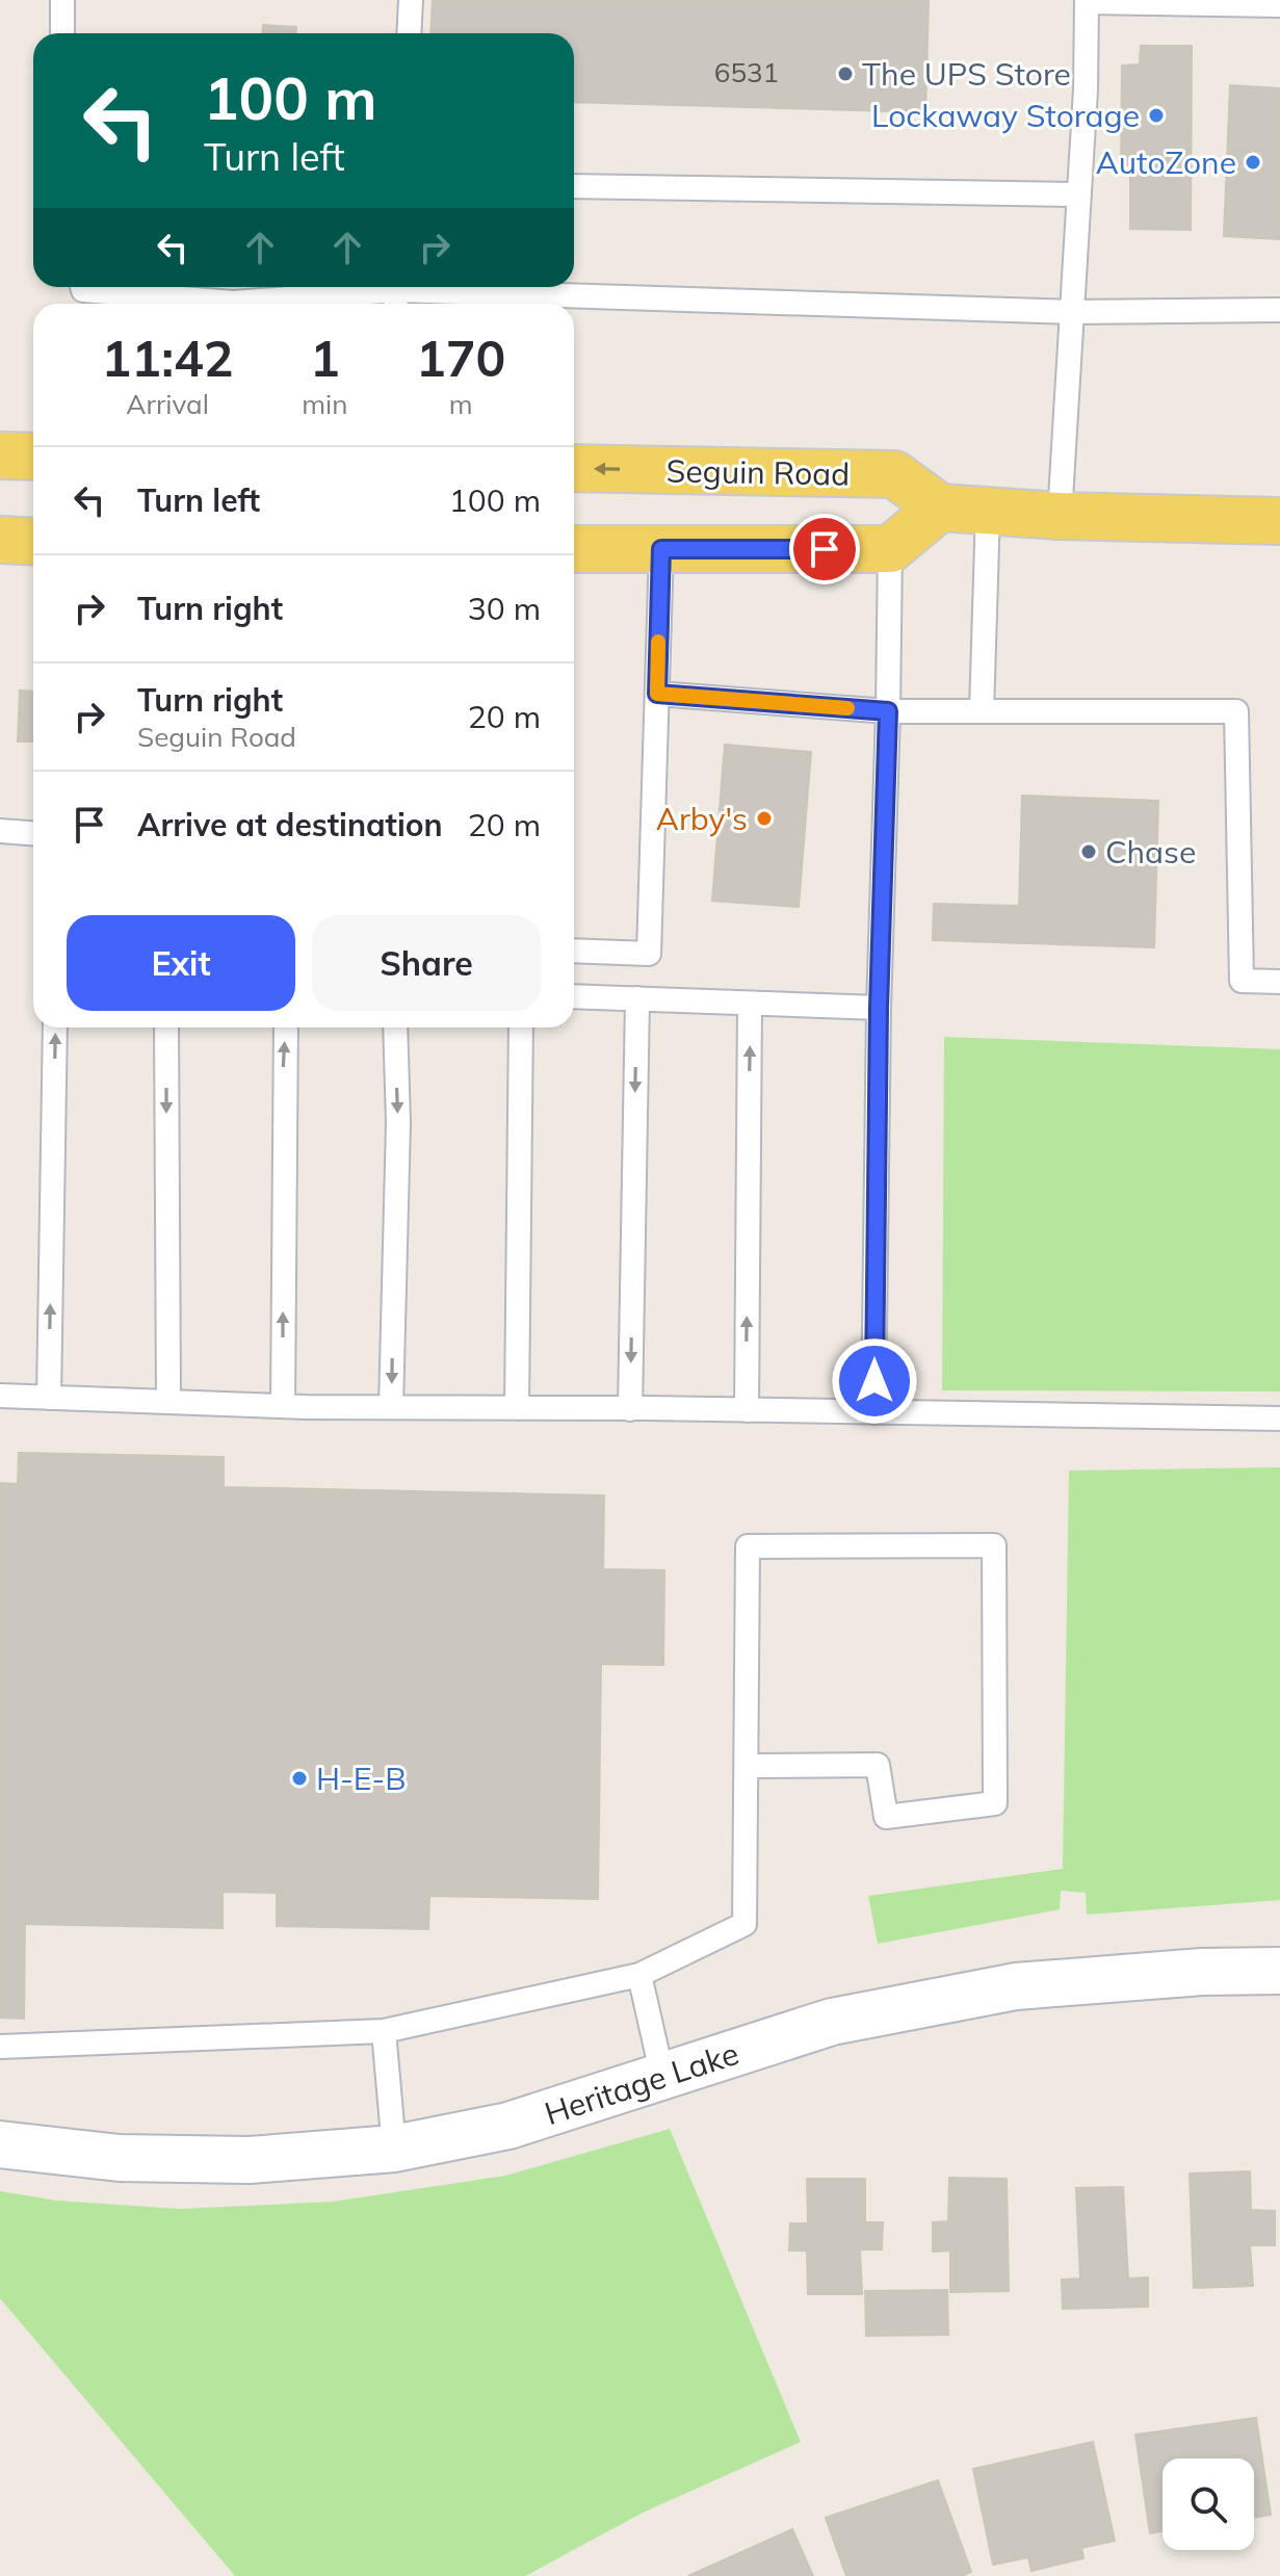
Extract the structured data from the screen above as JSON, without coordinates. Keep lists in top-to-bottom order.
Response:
{
  "streets": {
    "main road": ["Seguin Road"],
    "street": ["Heritage Lake"]
  },
  "places": [
    "The UPS Store",
    "Lockaway Storage",
    "AutoZone",
    "Arby's",
    "Chase",
    "H-E-B"
  ],
  "house_numbers": ["6531"],
  "page": {
    "turn": ["100 m", "Turn left"],
    "eta": [
      "11:42",
      "Arrival",
      "1",
      "min",
      "170",
      "m"
    ],
    "list": [
      {
        "name": "Turn left",
        "value": "100 m"
      },
      {
        "name": "Turn right",
        "value": "30 m"
      },
      {
        "name": "Turn right",
        "note": "Seguin Road",
        "value": "20 m"
      },
      {
        "name": "Arrive at destination",
        "value": "20 m"
      }
    ],
    "buttons": ["Exit", "Share"]
  }
}
